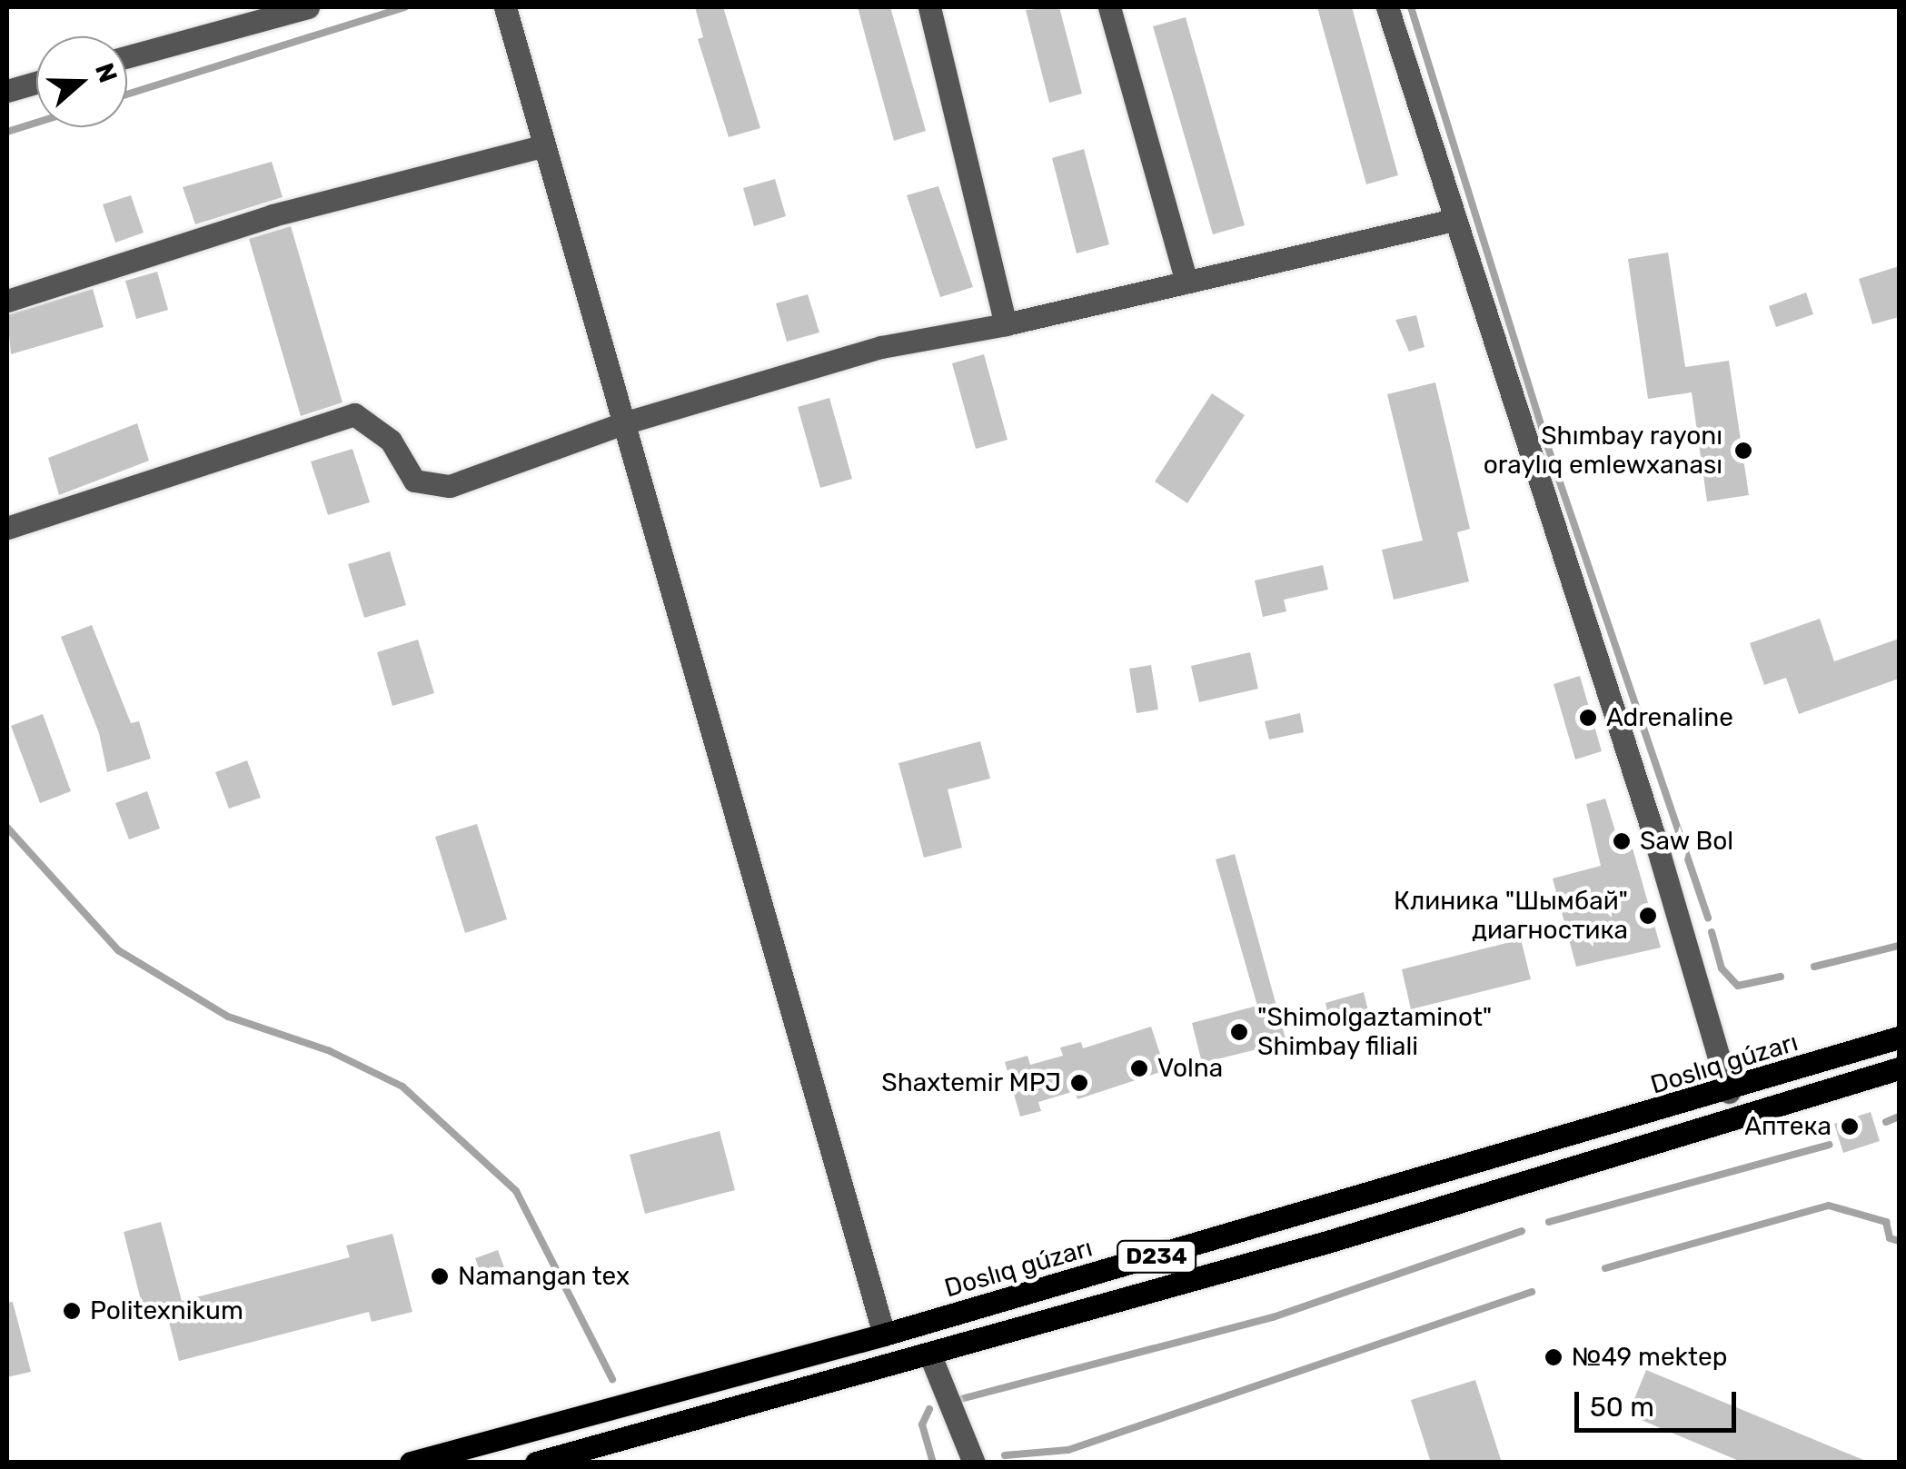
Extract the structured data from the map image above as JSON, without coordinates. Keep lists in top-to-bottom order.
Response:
{
  "streets": {
    "main road": ["Doslıq gúzarı", "D234"]
  },
  "places": [
    "Shımbay rayonı oraylıq emlewxanası",
    "Adrenaline",
    "Saw Bol",
    "Клиника \"Шымбай\" диагностика",
    "\"Shimolgaztaminot\" Shimbay filiali",
    "Volna",
    "Shaxtemir MPJ",
    "Аптека",
    "Namangan tex",
    "Politexnikum",
    "№49 mektep"
  ],
  "scale_bar": "50 m",
  "north": "right"
}
